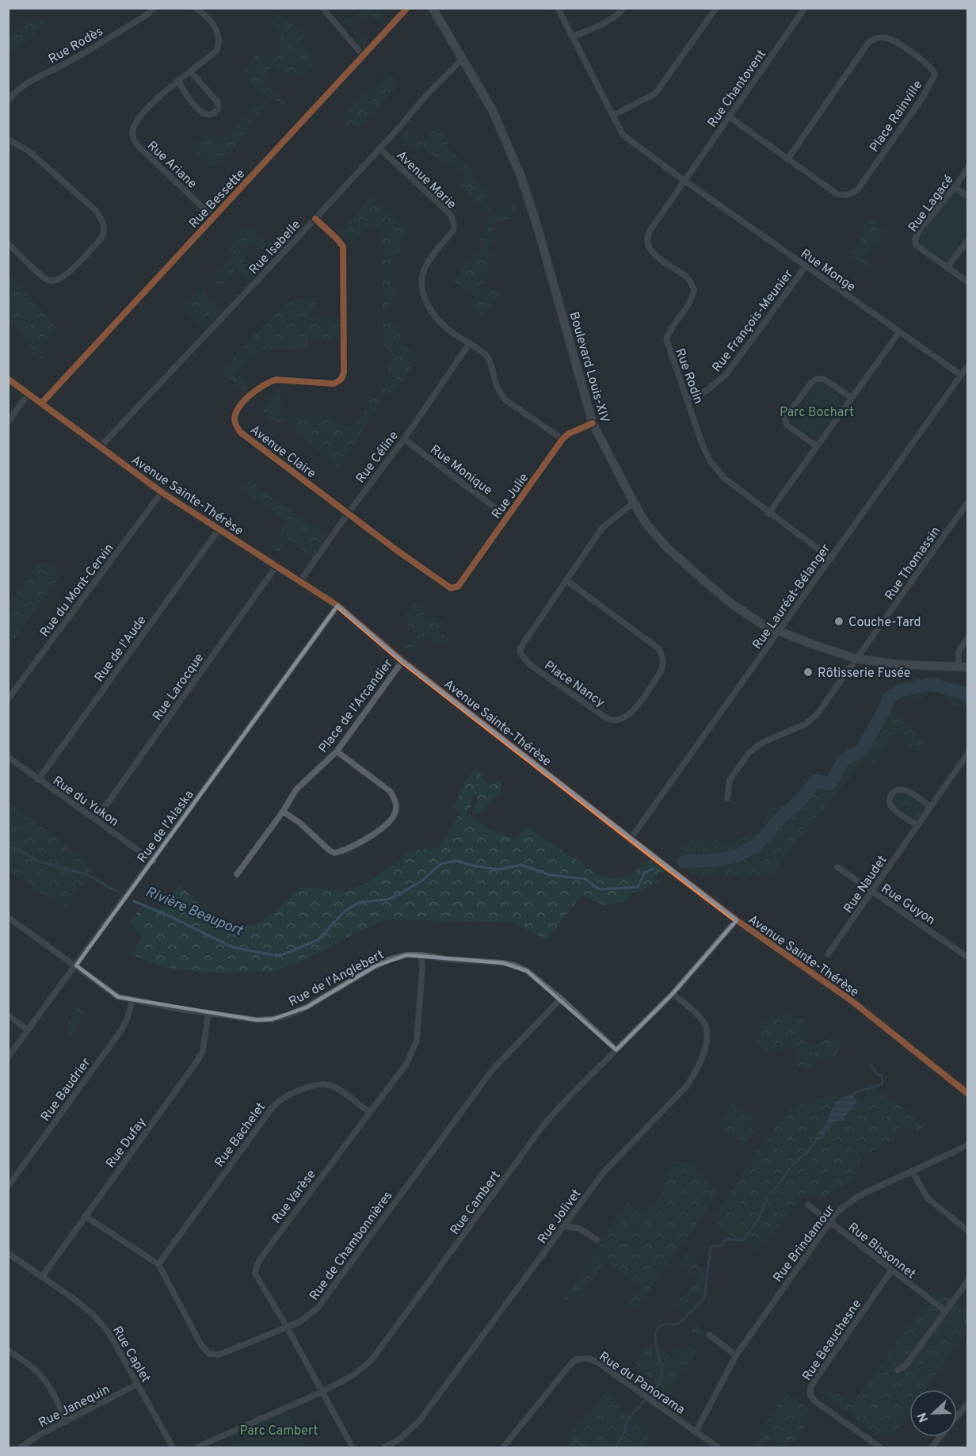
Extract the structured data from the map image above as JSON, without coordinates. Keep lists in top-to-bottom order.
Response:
{
  "streets": {
    "street": [
      "Rue Rodès",
      "Rue Chantovent",
      "Place Rainville",
      "Rue Ariane",
      "Avenue Marie",
      "Rue Bessette",
      "Rue Lagacé",
      "Rue Isabelle",
      "Rue Monge",
      "Rue François-Meunier",
      "Boulevard Louis-XIV",
      "Rue Rodin",
      "Avenue Claire",
      "Rue Céline",
      "Rue Monique",
      "Avenue Sainte-Thérèse",
      "Rue Julie",
      "Rue Thomassin",
      "Rue du Mont-Cervin",
      "Rue Lauréat-Bélanger",
      "Rue de l'Aude",
      "Place Nancy",
      "Rue Larocque",
      "Place de l'Arcandier",
      "Rue du Yukon",
      "Rue de l'Alaska",
      "Rue Naudet",
      "Rue Guyon",
      "Rue de l'Anglebert",
      "Rue Baudrier",
      "Rue Bachelet",
      "Rue Dufay",
      "Rue Varèse",
      "Rue Cambert",
      "Rue Jolivet",
      "Rue Brindamour",
      "Rue de Chambonnières",
      "Rue Bissonnet",
      "Rue Beauchesne",
      "Rue Caplet",
      "Rue du Panorama",
      "Rue Janequin"
    ]
  },
  "crossings": [
    ["Rue Chantovent", "Place Rainville"],
    ["Rue Chantovent", "Rue Monge"],
    ["Rue Chantovent", "Rue Rodin"],
    ["Rue Ariane", "Rue Bessette"],
    ["Avenue Marie", "Rue Isabelle"],
    ["Avenue Marie", "Rue Céline"],
    ["Avenue Marie", "Rue Julie"],
    ["Rue Bessette", "Avenue Sainte-Thérèse"],
    ["Rue Isabelle", "Boulevard Louis-XIV"],
    ["Rue Isabelle", "Avenue Claire"],
    ["Rue Isabelle", "Avenue Sainte-Thérèse"],
    ["Rue Monge", "Rue François-Meunier"],
    ["Rue Monge", "Rue Rodin"],
    ["Rue Monge", "Rue Lauréat-Bélanger"],
    ["Rue François-Meunier", "Rue Rodin"],
    ["Boulevard Louis-XIV", "Rue Julie"],
    ["Boulevard Louis-XIV", "Rue Thomassin"],
    ["Boulevard Louis-XIV", "Rue Lauréat-Bélanger"],
    ["Boulevard Louis-XIV", "Place Nancy"],
    ["Rue Rodin", "Rue Lauréat-Bélanger"],
    ["Avenue Claire", "Rue Céline"],
    ["Avenue Claire", "Rue Julie"],
    ["Rue Céline", "Rue Monique"],
    ["Rue Céline", "Avenue Sainte-Thérèse"],
    ["Rue Monique", "Rue Julie"],
    ["Avenue Sainte-Thérèse", "Rue du Mont-Cervin"],
    ["Avenue Sainte-Thérèse", "Rue Lauréat-Bélanger"],
    ["Avenue Sainte-Thérèse", "Rue de l'Aude"],
    ["Avenue Sainte-Thérèse", "Rue Larocque"],
    ["Avenue Sainte-Thérèse", "Place de l'Arcandier"],
    ["Avenue Sainte-Thérèse", "Rue de l'Alaska"],
    ["Avenue Sainte-Thérèse", "Rue Cambert"],
    ["Rue de l'Aude", "Rue du Yukon"],
    ["Rue Larocque", "Rue du Yukon"],
    ["Rue du Yukon", "Rue de l'Alaska"],
    ["Rue de l'Alaska", "Rue de l'Anglebert"],
    ["Rue Naudet", "Rue Guyon"],
    ["Rue de l'Anglebert", "Rue Baudrier"],
    ["Rue de l'Anglebert", "Rue Dufay"],
    ["Rue de l'Anglebert", "Rue Varèse"],
    ["Rue de l'Anglebert", "Rue Cambert"],
    ["Rue de l'Anglebert", "Rue de Chambonnières"],
    ["Rue Bachelet", "Rue Varèse"],
    ["Rue Bachelet", "Rue de Chambonnières"],
    ["Rue Dufay", "Rue de Chambonnières"],
    ["Rue Dufay", "Rue Caplet"],
    ["Rue Varèse", "Rue Cambert"],
    ["Rue Varèse", "Rue de Chambonnières"],
    ["Rue Cambert", "Rue Jolivet"],
    ["Rue Brindamour", "Rue Bissonnet"],
    ["Rue Brindamour", "Rue du Panorama"],
    ["Rue Bissonnet", "Rue Beauchesne"],
    ["Rue Caplet", "Rue Janequin"]
  ],
  "water": ["Rivière Beauport"],
  "parks": ["Parc Bochart", "Parc Cambert"],
  "places": ["Couche-Tard", "Rôtisserie Fusée"],
  "north": "left"
}
